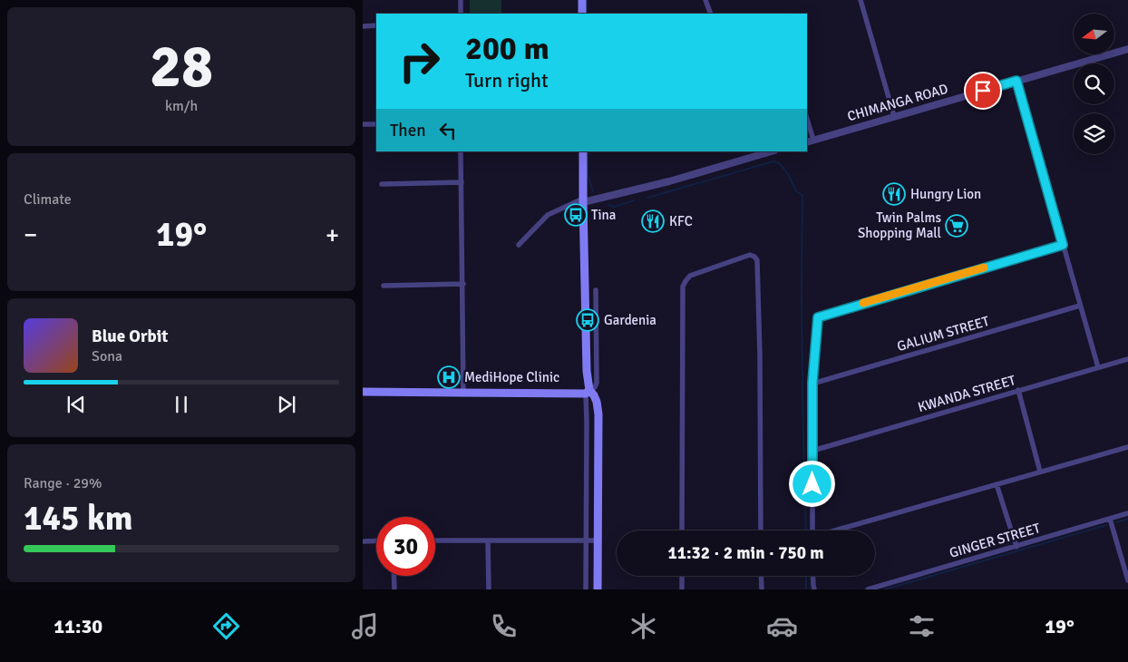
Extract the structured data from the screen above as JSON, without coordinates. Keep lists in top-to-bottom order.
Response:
{
  "streets": {
    "street": [
      "CHIMANGA ROAD",
      "GALIUM STREET",
      "KWANDA STREET",
      "GINGER STREET"
    ]
  },
  "places": {
    "restaurant": ["Hungry Lion", "KFC"],
    "bus stop": ["Tina", "Gardenia"],
    "supermarket": ["Twin Palms Shopping Mall"],
    "hospital": ["MediHope Clinic"]
  },
  "north": "left",
  "page": {
    "tile": [
      ["28", "km/h"],
      "Climate",
      ["Range · 29%", "145 km"]
    ],
    "turn": ["200 m", "Turn right"],
    "then": "Then",
    "heat": ["−", "19°", "+"],
    "song": ["Blue Orbit", "Sona"],
    "limit": "30",
    "trip": "11:32 · 2 min · 750 m",
    "tabs": ["11:30", "19°"]
  }
}
